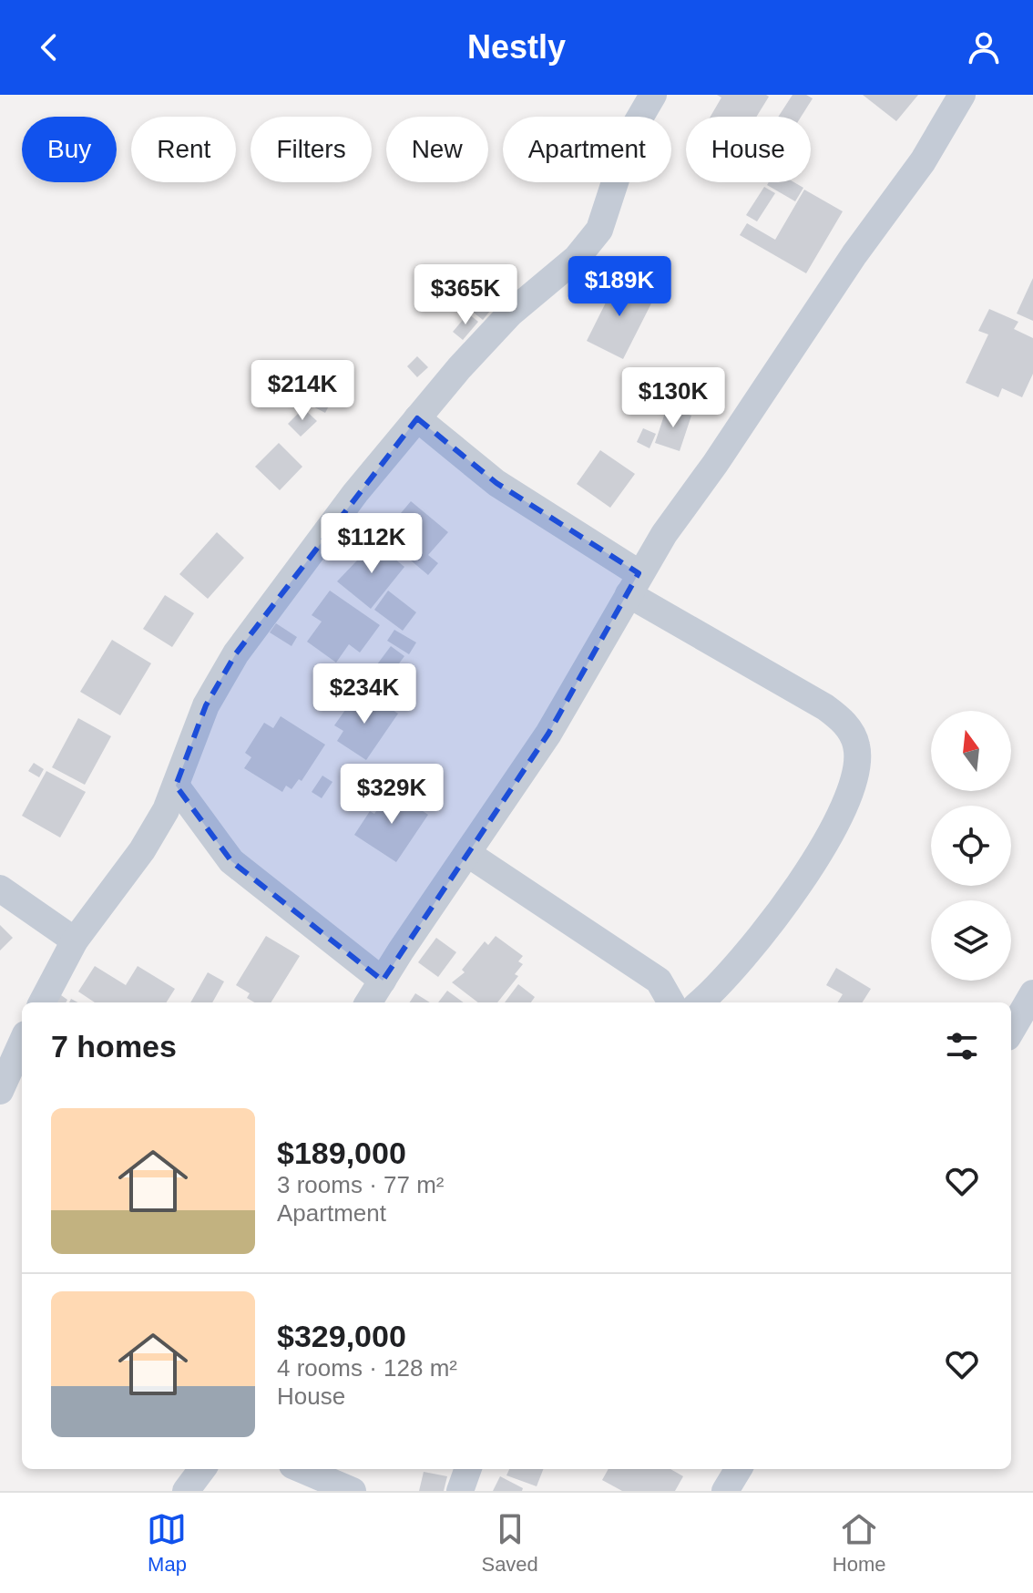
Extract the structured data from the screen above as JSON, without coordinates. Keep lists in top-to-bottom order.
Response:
{
  "north": "top",
  "page": {
    "header": "Nestly",
    "chip": [
      "Buy",
      "Rent",
      "Filters",
      "New",
      "Apartment",
      "House"
    ],
    "price": [
      "$189K",
      "$365K",
      "$214K",
      "$130K",
      "$112K",
      "$234K",
      "$329K"
    ],
    "heading": "7 homes",
    "list": [
      {
        "name": "$189,000",
        "note": "3 rooms · 77 m² · Apartment"
      },
      {
        "name": "$329,000",
        "note": "4 rooms · 128 m² · House"
      }
    ],
    "tabs": ["Map", "Saved", "Home"]
  }
}
